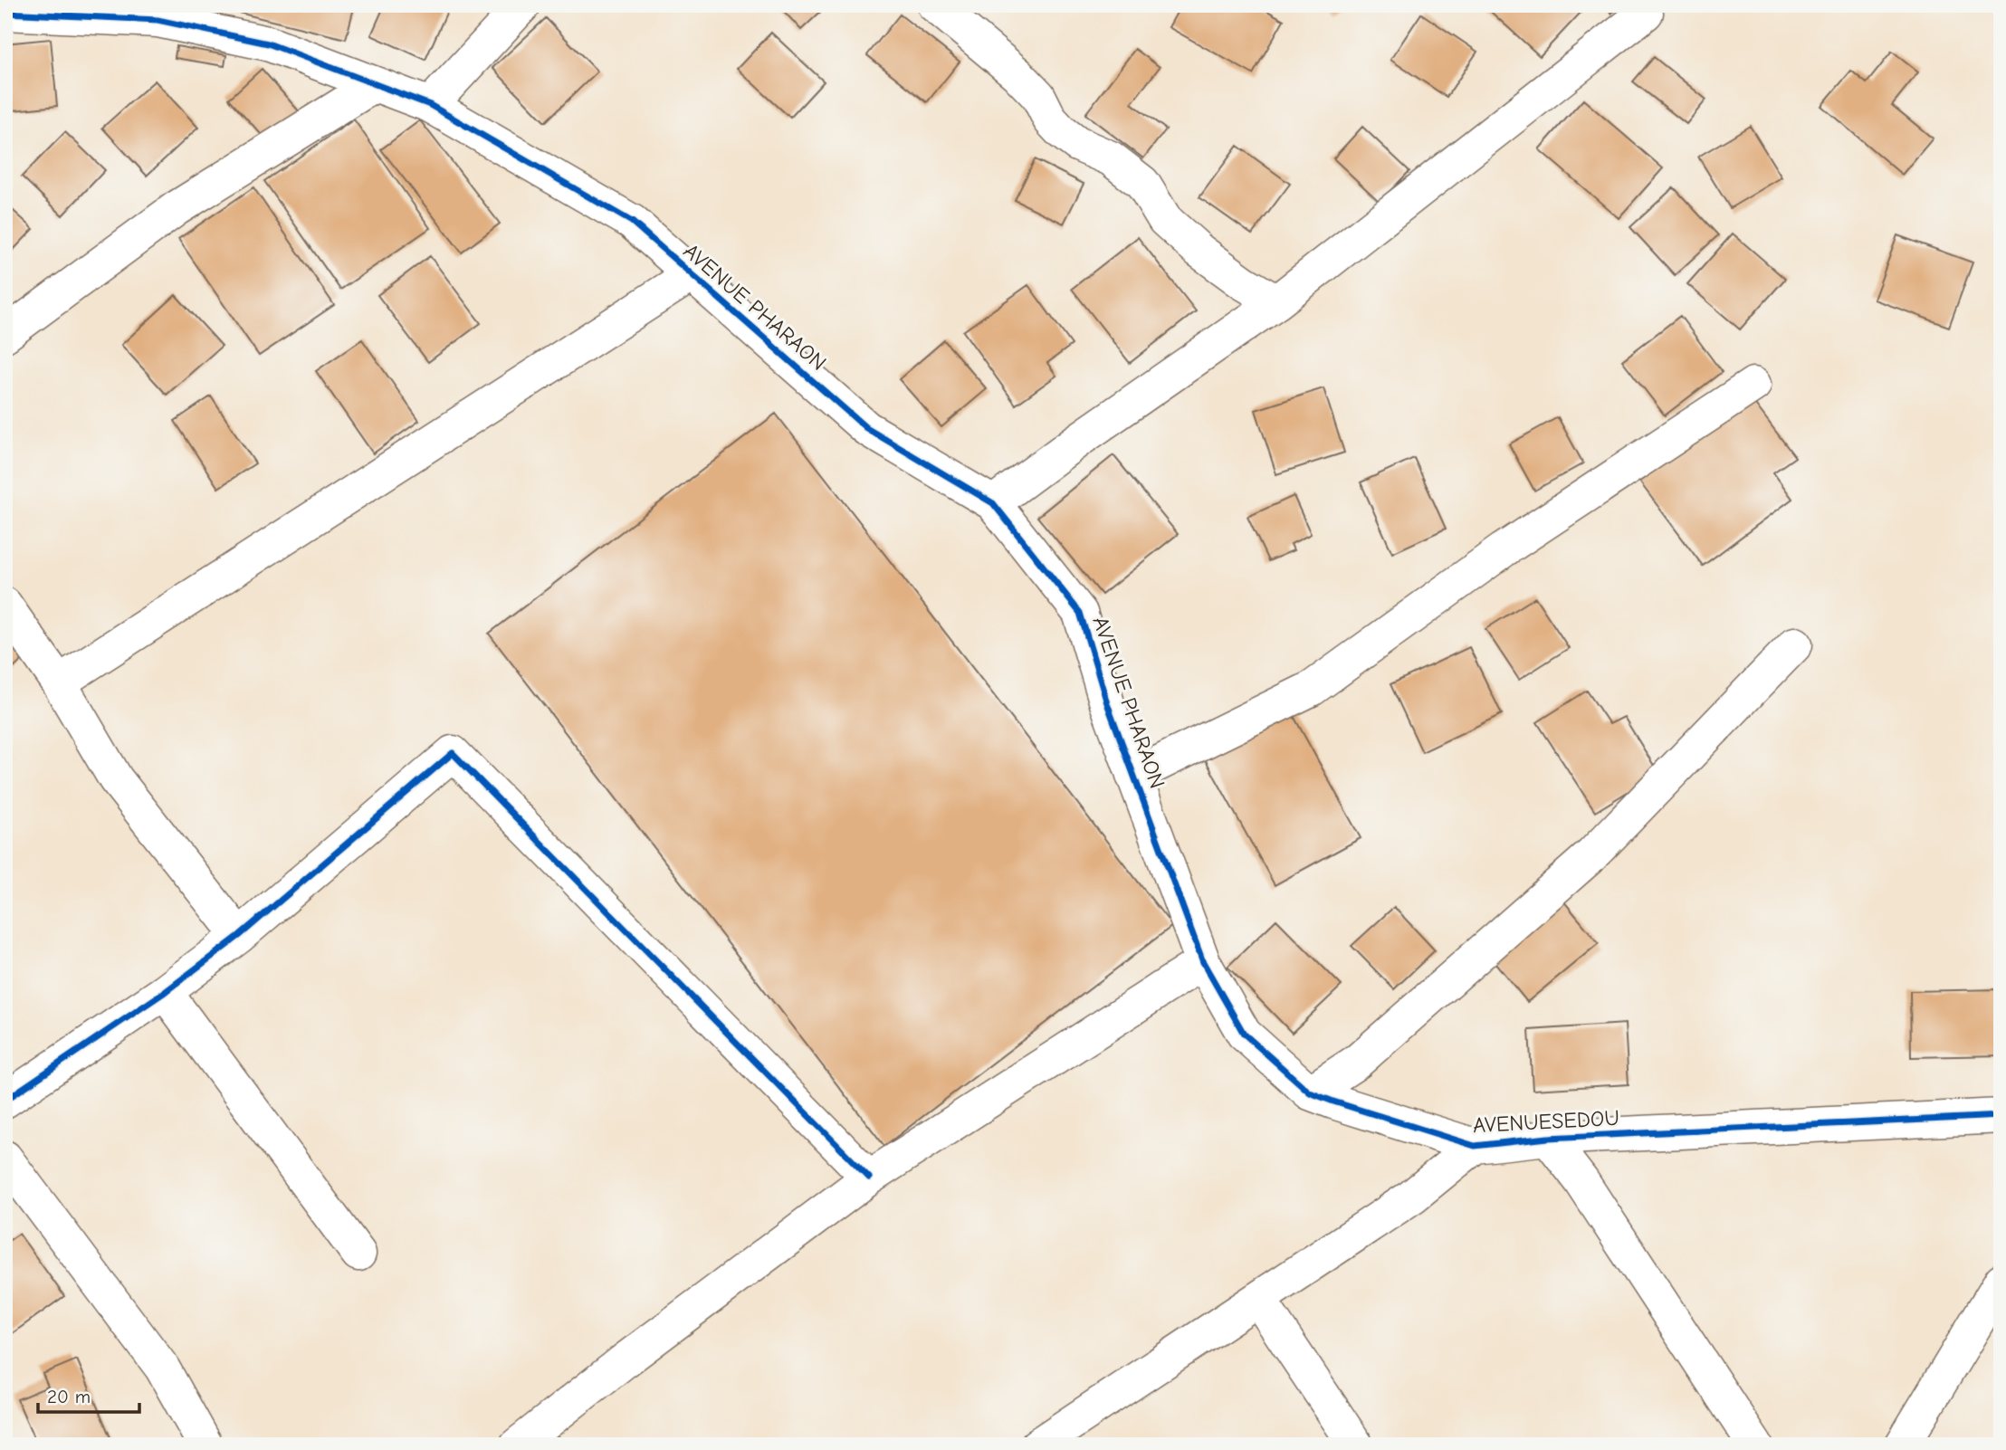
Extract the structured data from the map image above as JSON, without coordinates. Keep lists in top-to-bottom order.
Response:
{
  "streets": {
    "street": ["AVENUE PHARAON", "AVENUESEDOU"]
  },
  "crossings": [
    ["AVENUE PHARAON", "AVENUESEDOU"]
  ],
  "scale_bar": "20 m"
}
